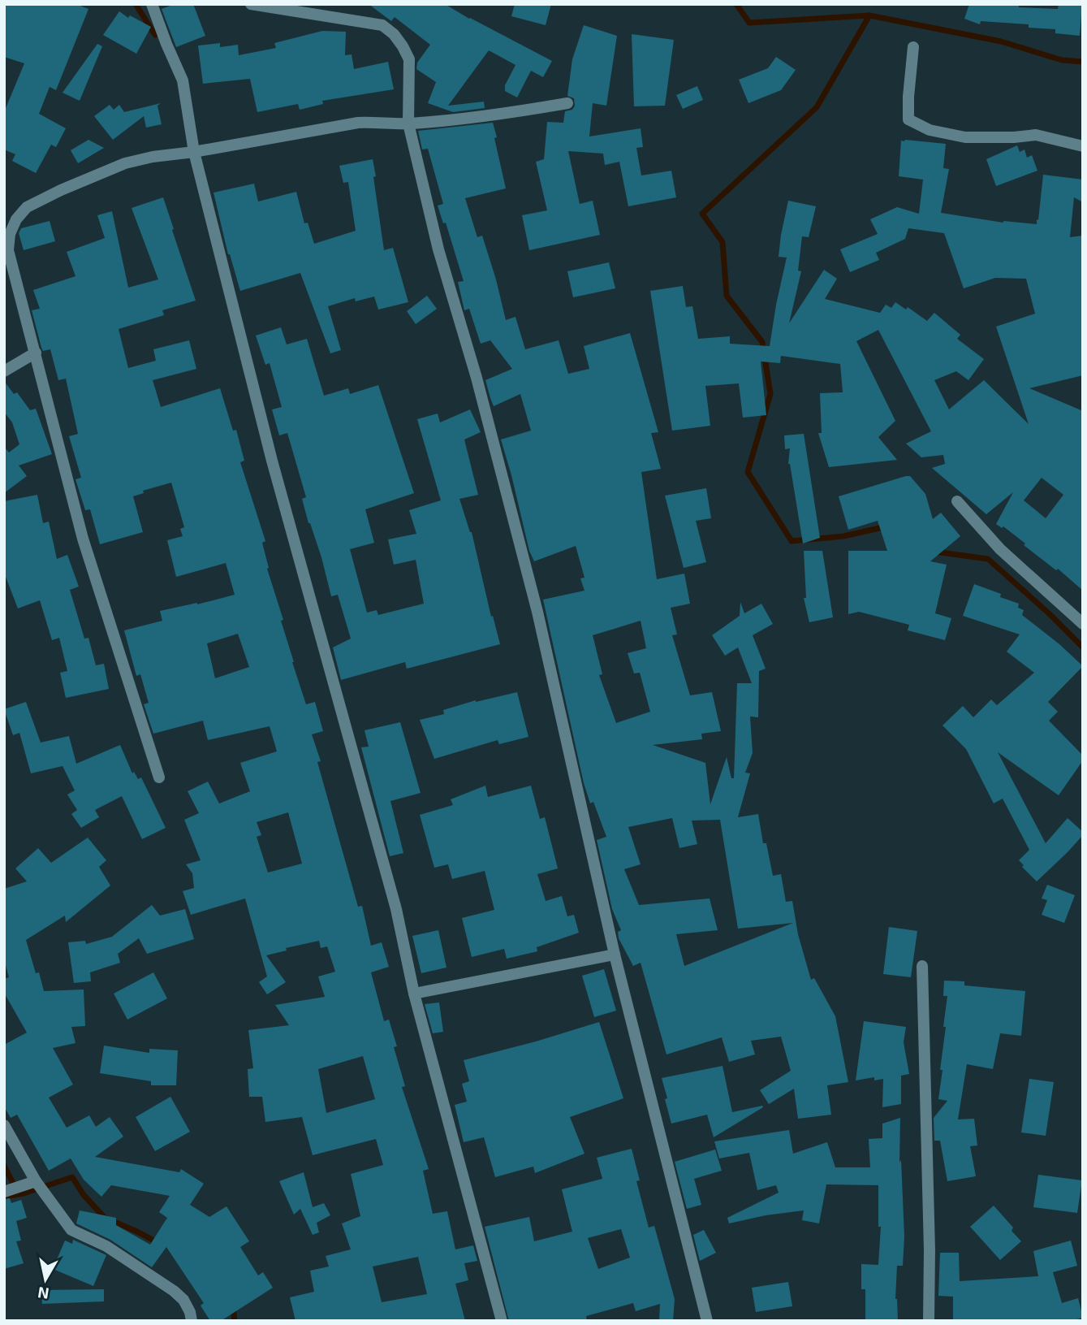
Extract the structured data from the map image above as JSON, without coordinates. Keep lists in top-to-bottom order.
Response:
{
  "north": "bottom"
}
